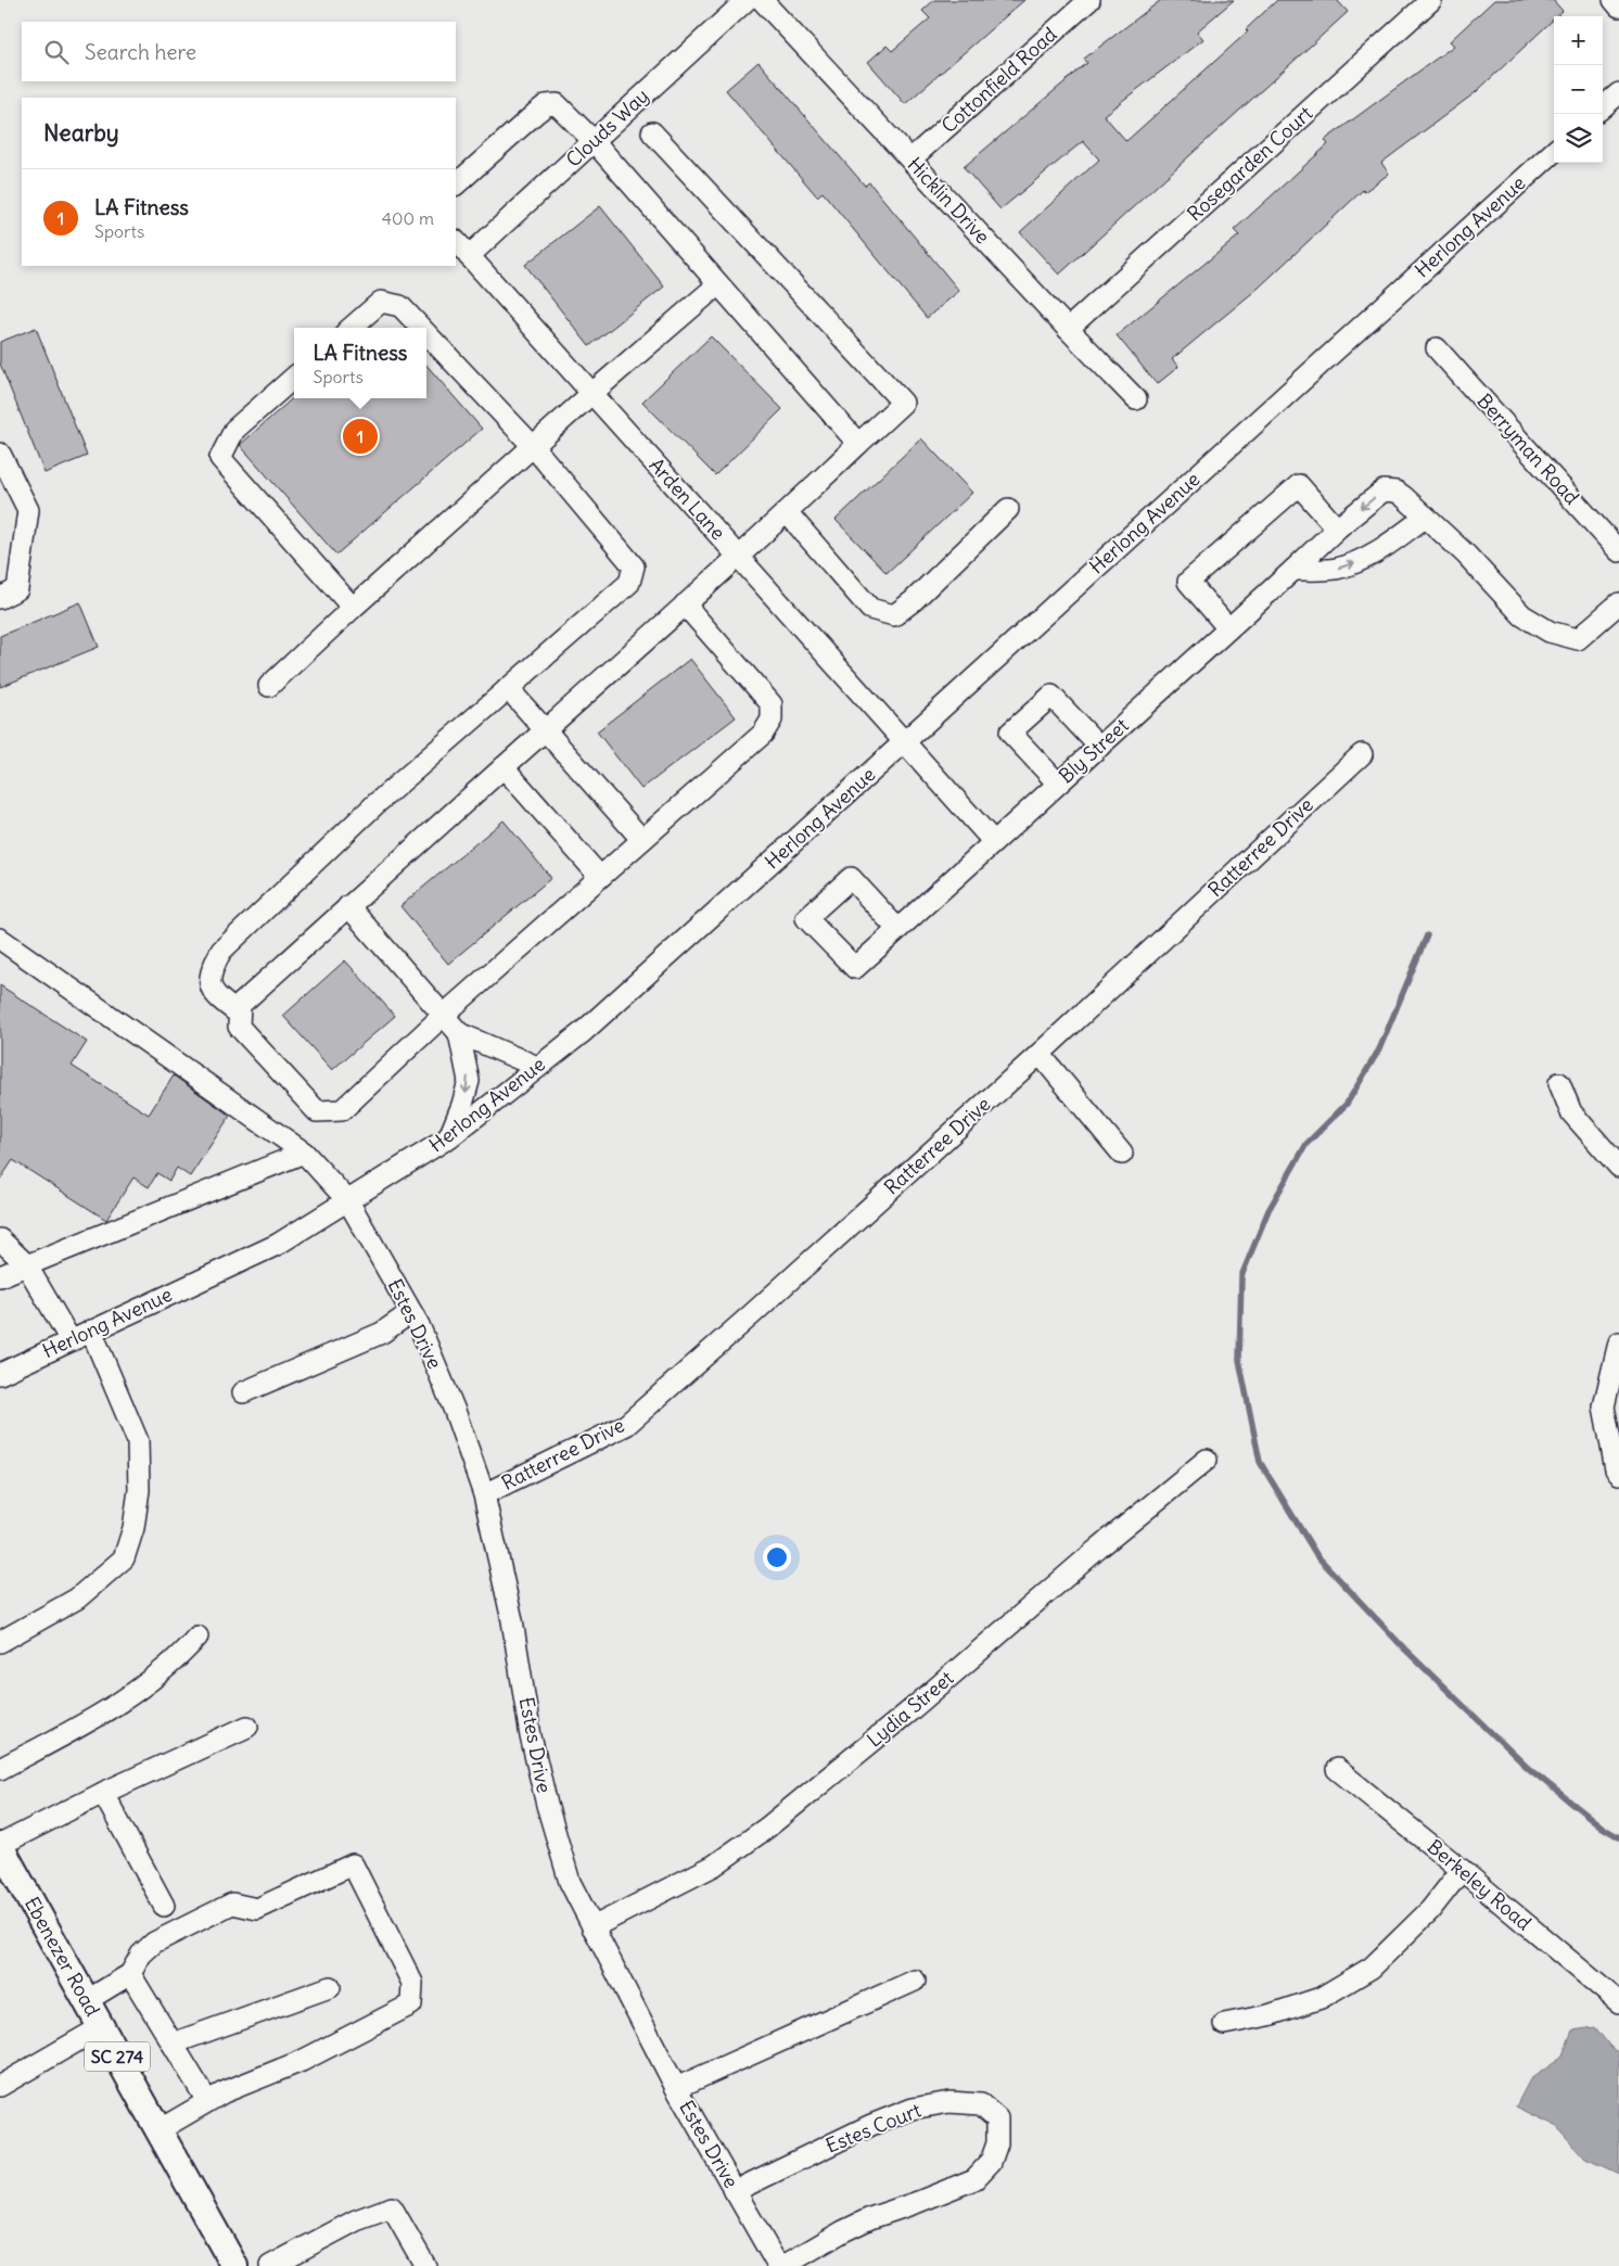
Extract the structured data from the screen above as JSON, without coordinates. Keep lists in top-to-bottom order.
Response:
{
  "streets": {
    "main road": ["Ebenezer Road", "SC 274"],
    "street": [
      "Cottonfield Road",
      "Clouds Way",
      "Rosegarden Court",
      "Hicklin Drive",
      "Herlong Avenue",
      "Berryman Road",
      "Arden Lane",
      "Bly Street",
      "Ratterree Drive",
      "Estes Drive",
      "Lydia Street",
      "Berkeley Road",
      "Estes Court"
    ]
  },
  "crossings": [
    ["Cottonfield Road", "Hicklin Drive"],
    ["Clouds Way", "Arden Lane"],
    ["Rosegarden Court", "Hicklin Drive"],
    ["Herlong Avenue", "Arden Lane"],
    ["Herlong Avenue", "Estes Drive"],
    ["Ratterree Drive", "Estes Drive"],
    ["Estes Drive", "Lydia Street"],
    ["Estes Drive", "Estes Court"]
  ],
  "page": {
    "map_buttons": ["+", "−"],
    "search": "Search here",
    "heading": "Nearby",
    "list": [
      {
        "mark": "1",
        "name": "LA Fitness",
        "note": "Sports",
        "value": "400 m"
      }
    ],
    "popup": ["LA Fitness", "Sports"],
    "pins": "1"
  }
}
